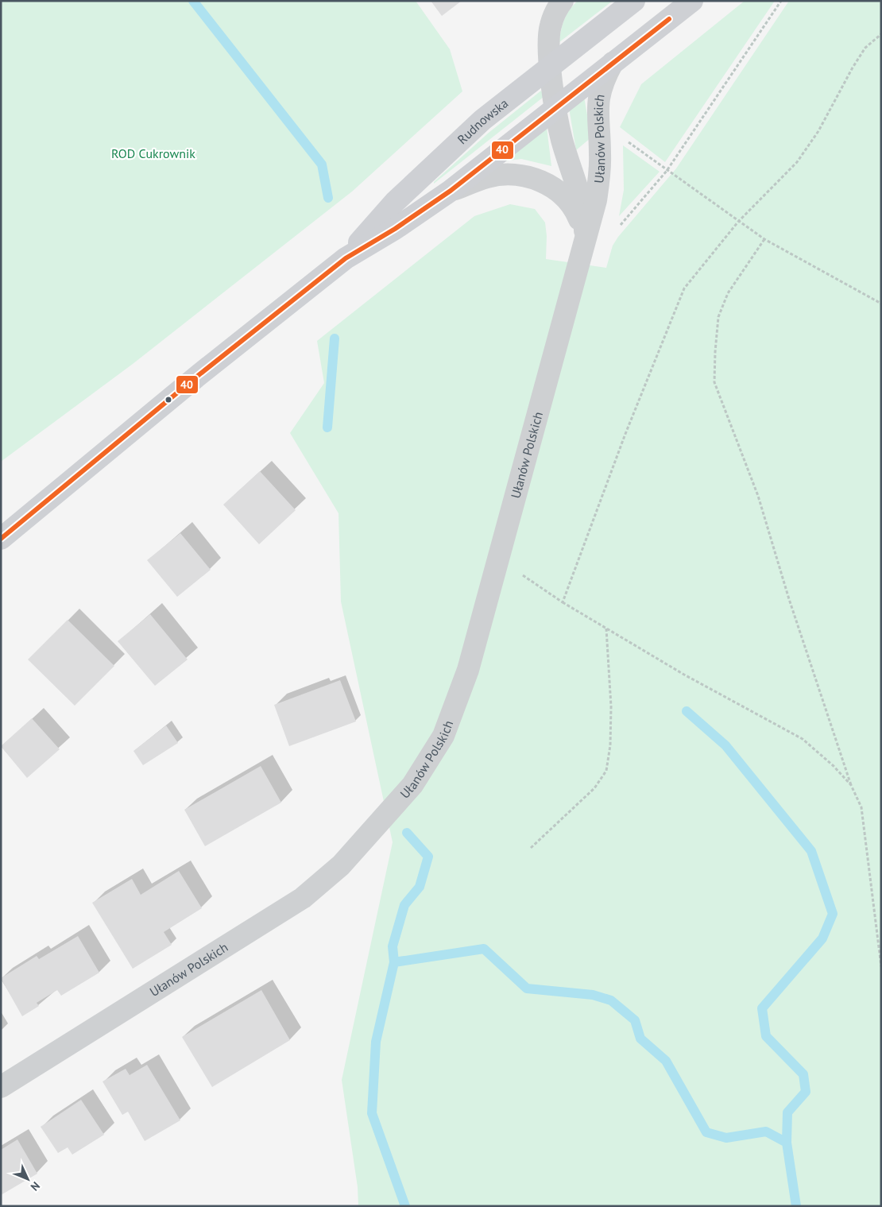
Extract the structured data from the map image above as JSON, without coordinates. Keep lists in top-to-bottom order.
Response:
{
  "streets": {
    "main road": ["Rudnowska"],
    "street": ["Ułanów Polskich"]
  },
  "crossings": [
    ["Rudnowska", "Ułanów Polskich"]
  ],
  "parks": ["ROD Cukrownik"],
  "lines": ["transit line 40"],
  "north": "bottom right"
}
